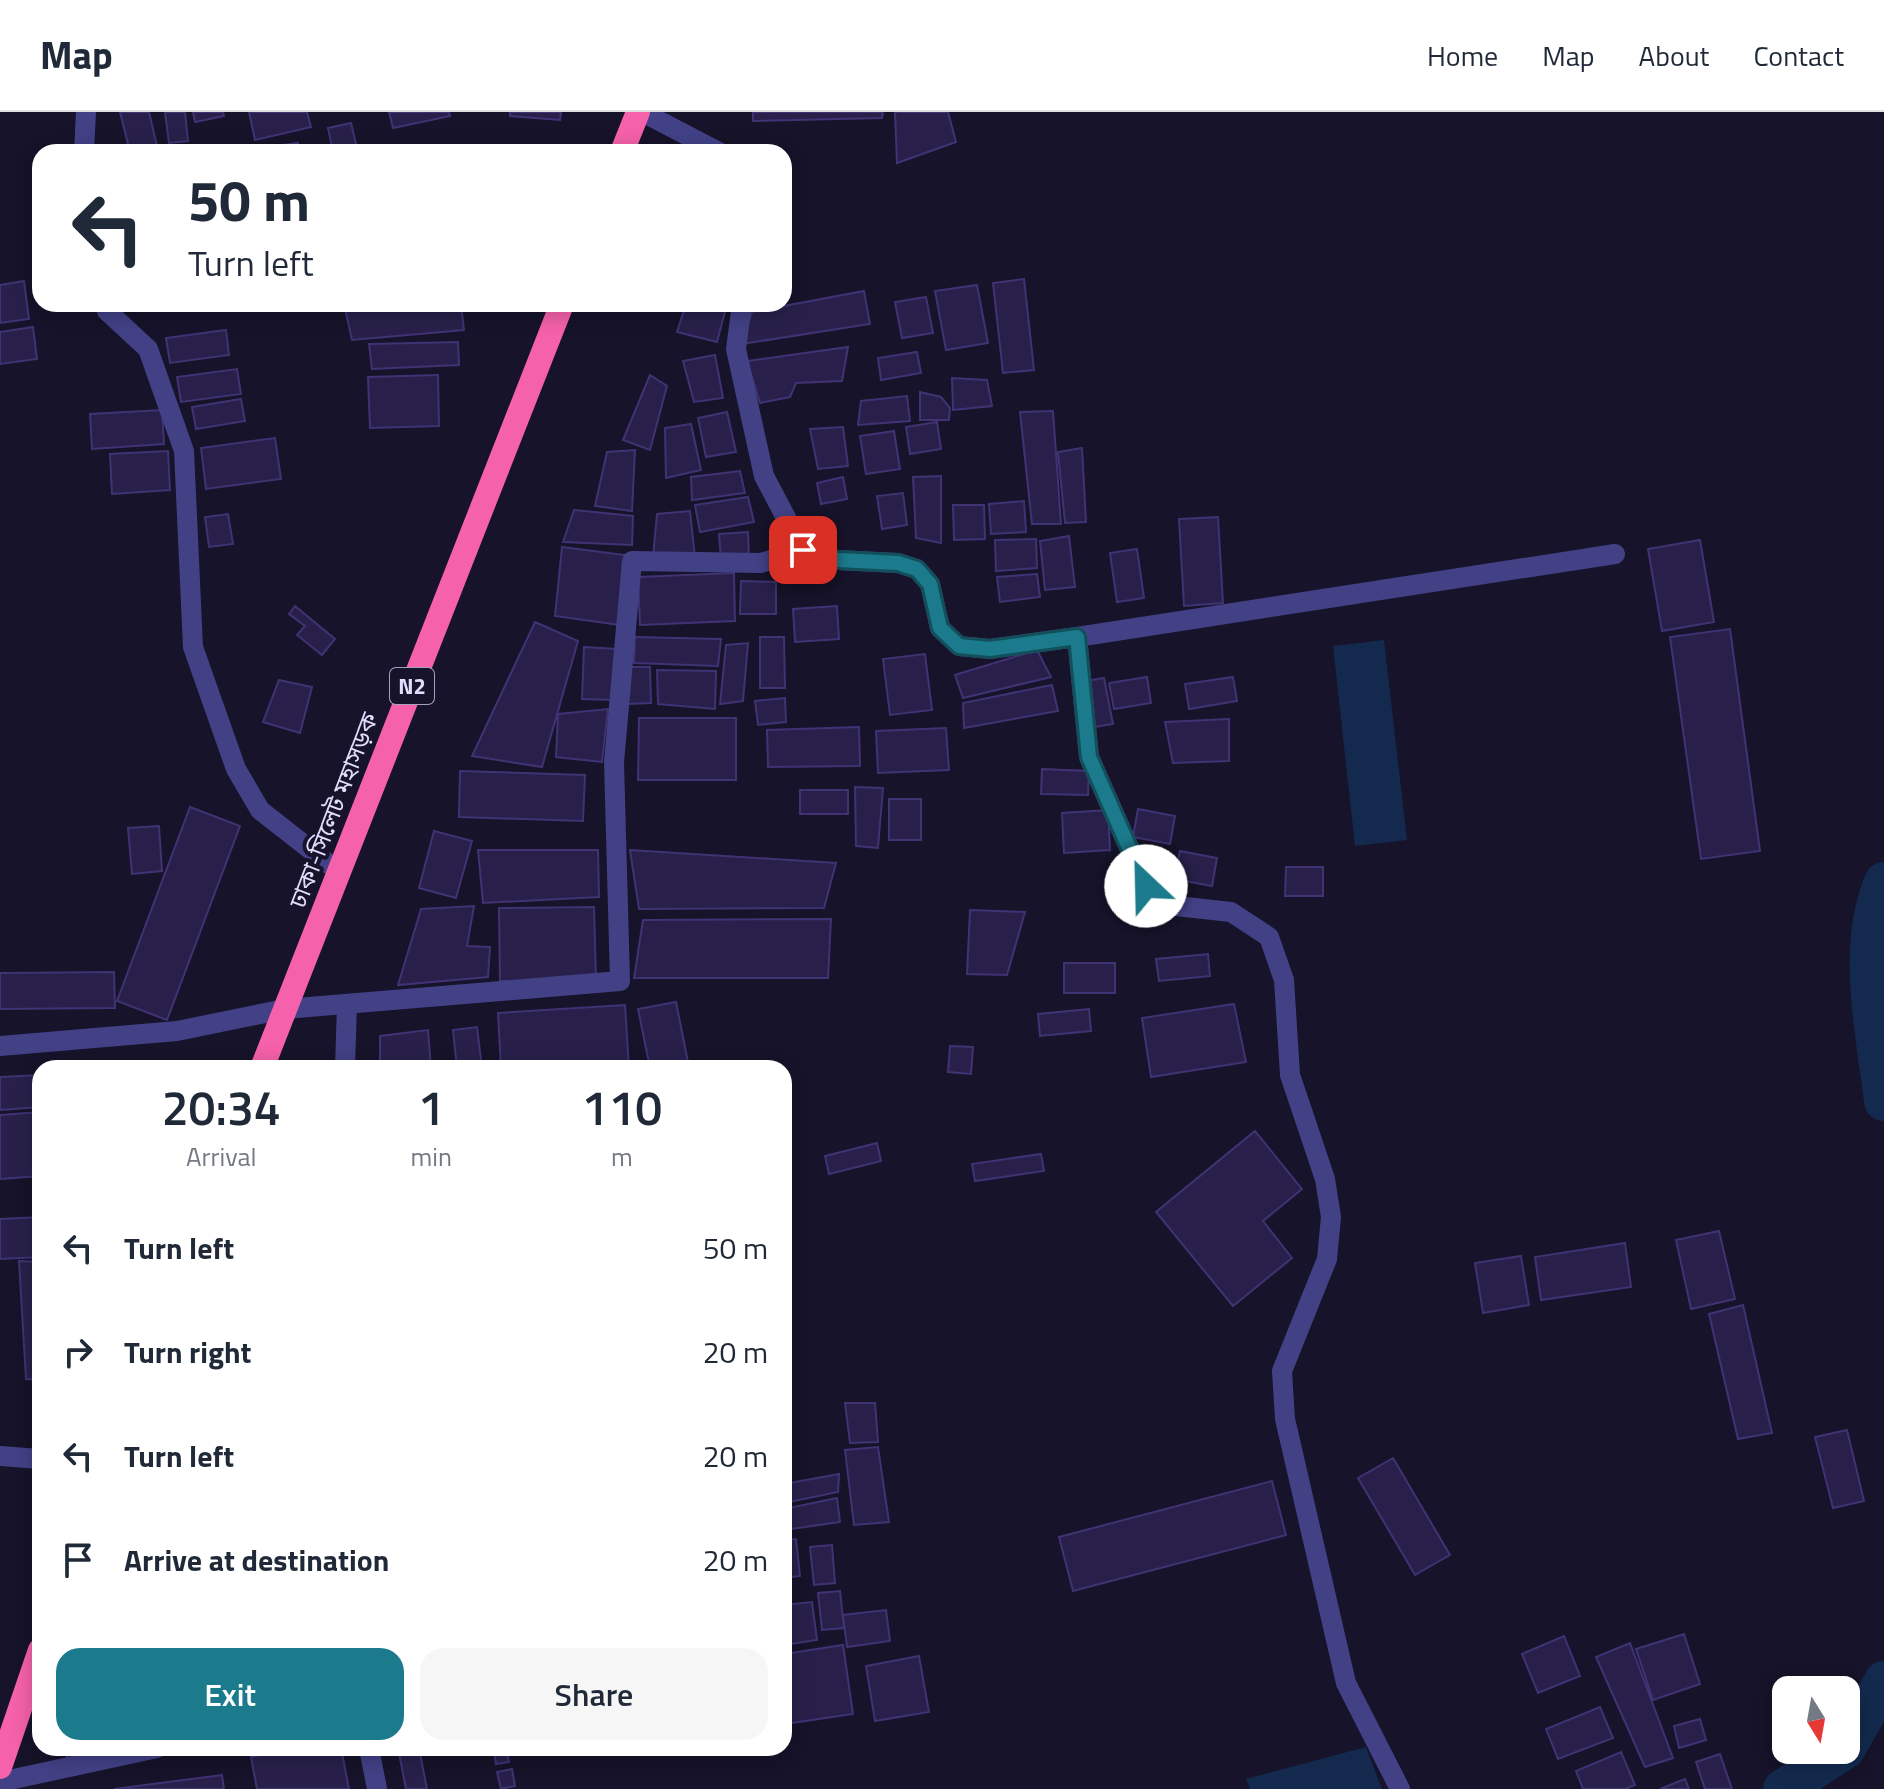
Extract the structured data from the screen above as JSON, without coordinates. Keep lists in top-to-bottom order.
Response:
{
  "streets": {
    "highway": ["N2", "ঢাকা-সিলেট মহাসড়ক"]
  },
  "north": "bottom",
  "page": {
    "header": "Map",
    "nav": [
      "Home",
      "Map",
      "About",
      "Contact"
    ],
    "turn": ["50 m", "Turn left"],
    "eta": [
      "20:34",
      "Arrival",
      "1",
      "min",
      "110",
      "m"
    ],
    "list": [
      {
        "name": "Turn left",
        "value": "50 m"
      },
      {
        "name": "Turn right",
        "value": "20 m"
      },
      {
        "name": "Turn left",
        "value": "20 m"
      },
      {
        "name": "Arrive at destination",
        "value": "20 m"
      }
    ],
    "buttons": ["Exit", "Share"]
  }
}
